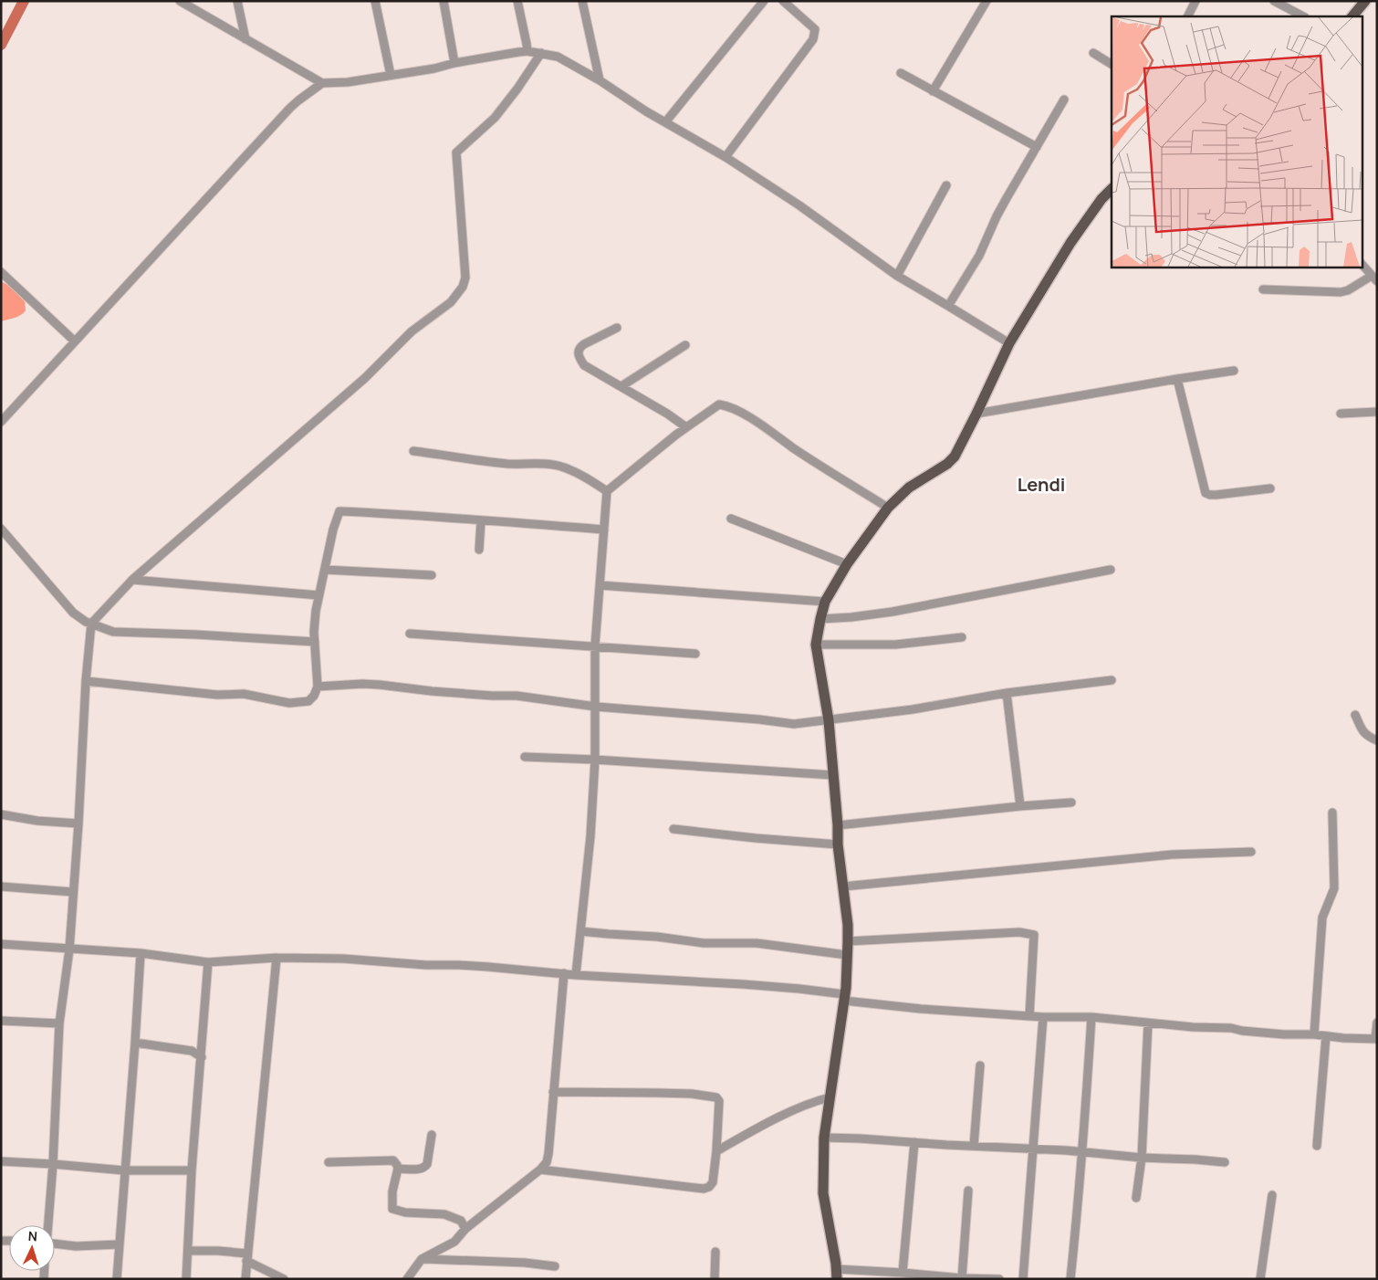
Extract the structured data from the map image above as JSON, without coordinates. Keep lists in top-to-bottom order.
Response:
{
  "districts": ["Lendi"],
  "north": "top"
}
